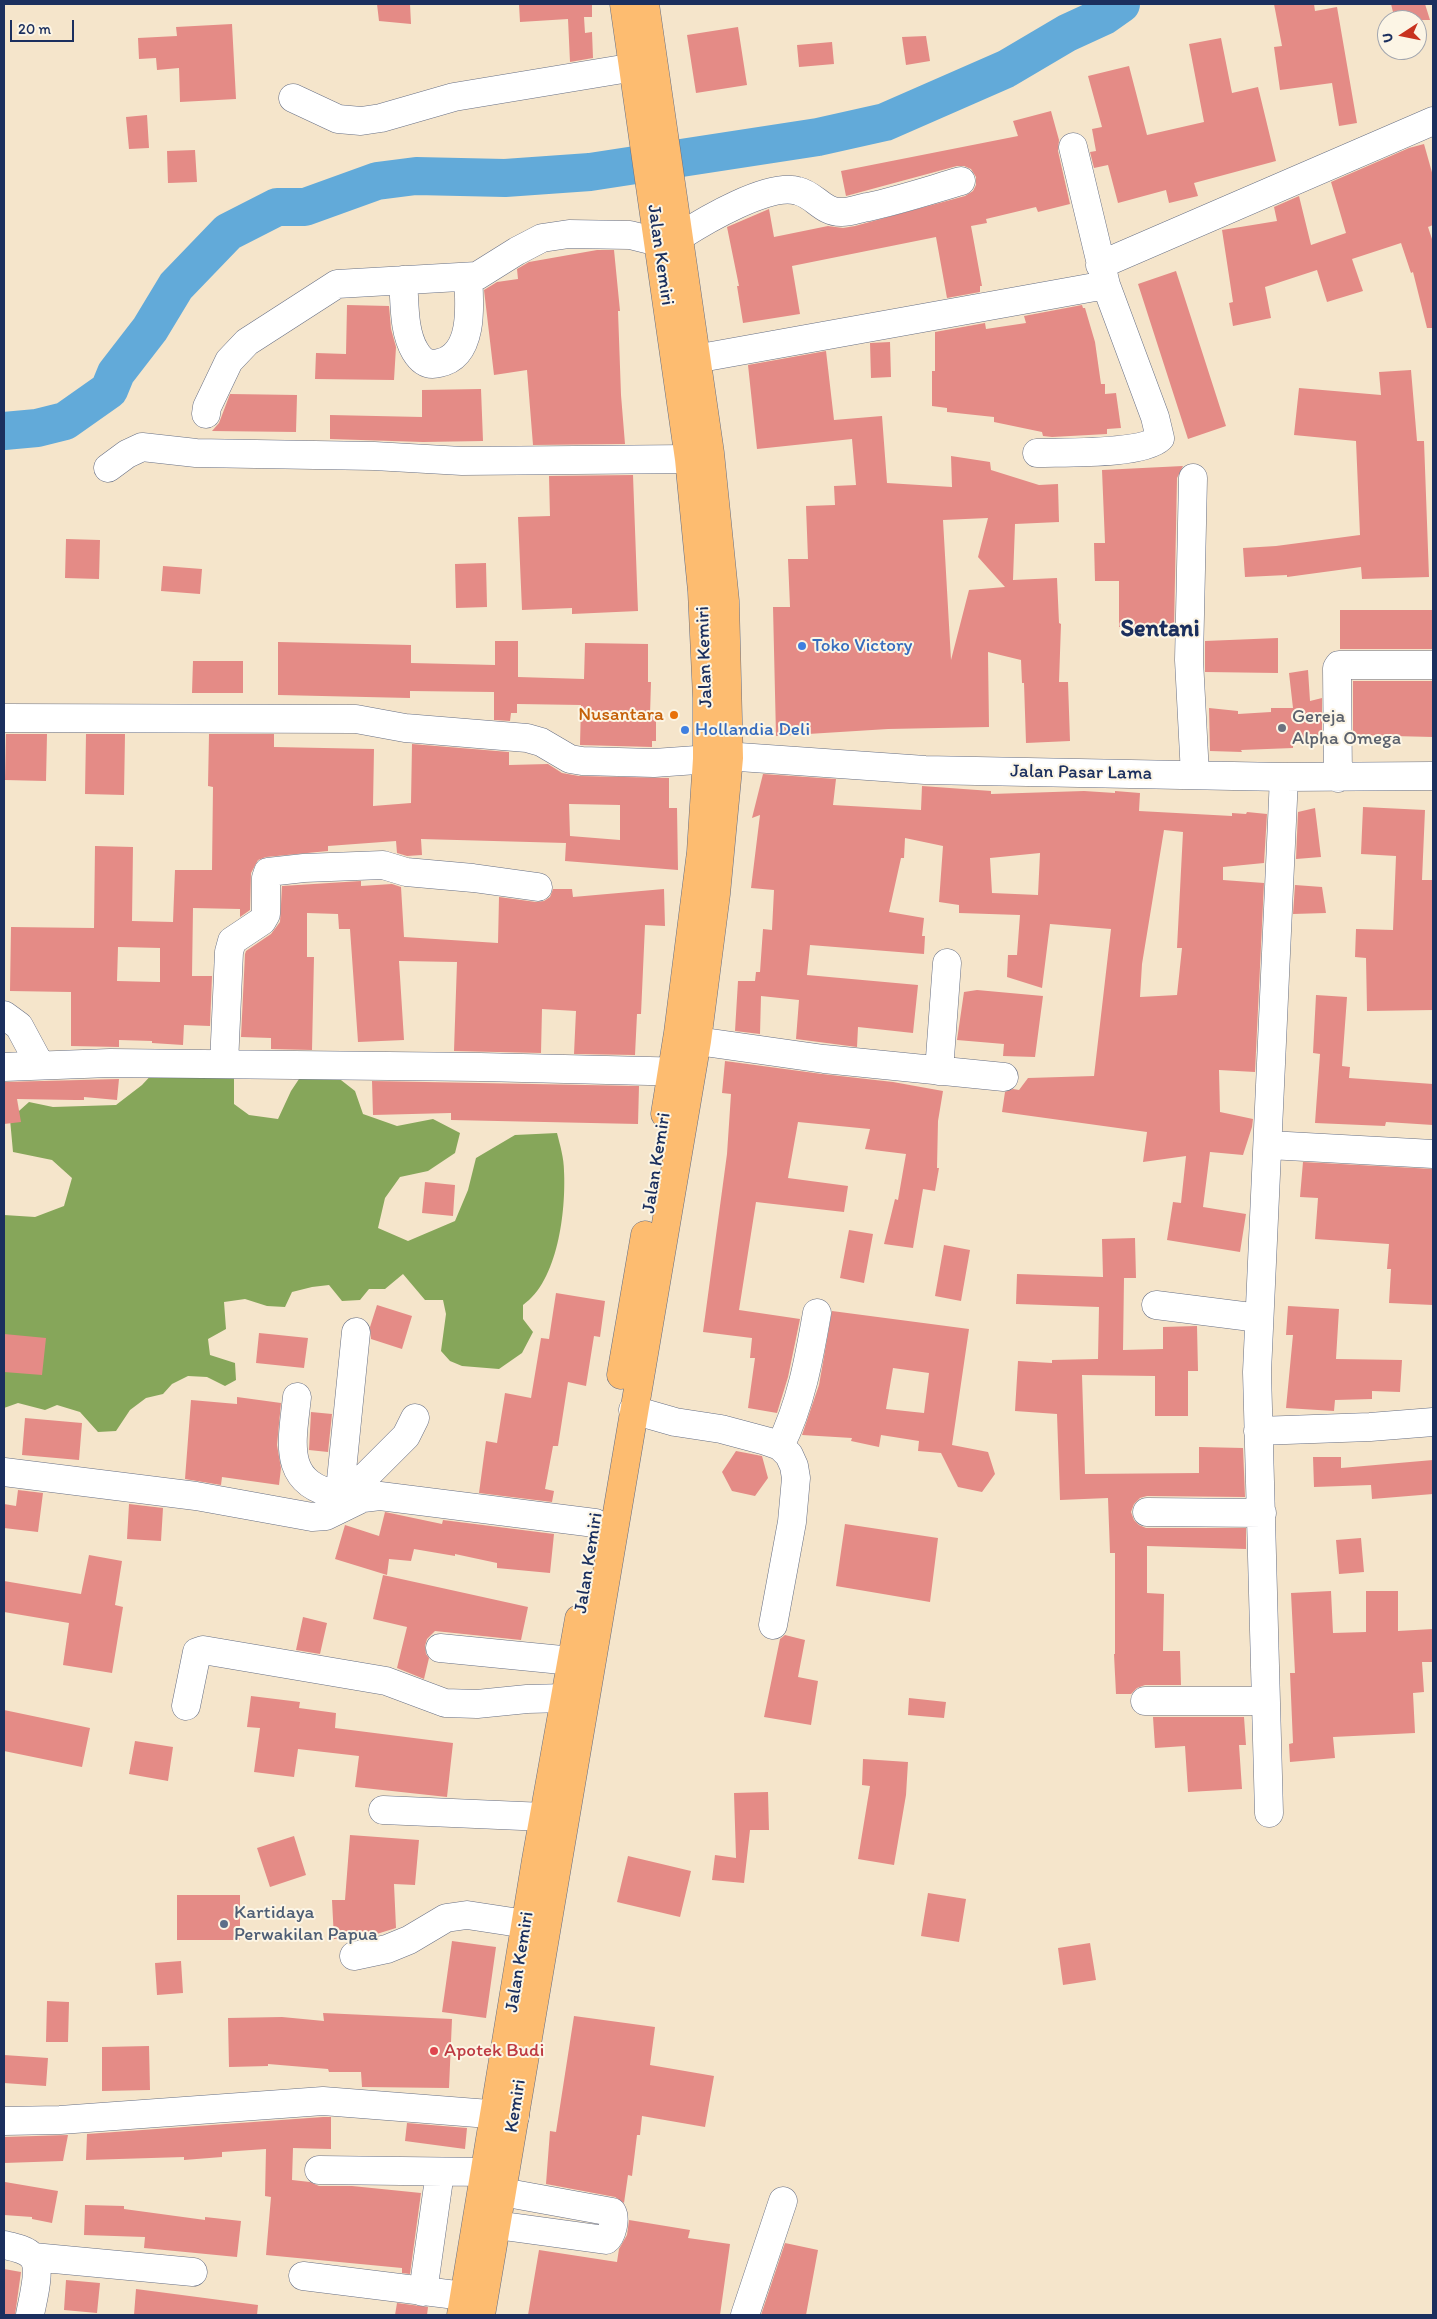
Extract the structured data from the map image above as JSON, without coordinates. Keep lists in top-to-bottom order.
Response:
{
  "streets": {
    "highway": ["Jalan Kemiri", "Kemiri"],
    "street": ["Jalan Pasar Lama"]
  },
  "crossings": [
    ["Jalan Kemiri", "Jalan Pasar Lama"],
    ["Jalan Kemiri", "Kemiri"]
  ],
  "districts": ["Sentani"],
  "places": [
    "Toko Victory",
    "Nusantara",
    "Gereja Alpha Omega",
    "Hollandia Deli",
    "Kartidaya Perwakilan Papua",
    "Apotek Budi"
  ],
  "scale_bar": "20 m",
  "north": "left"
}
